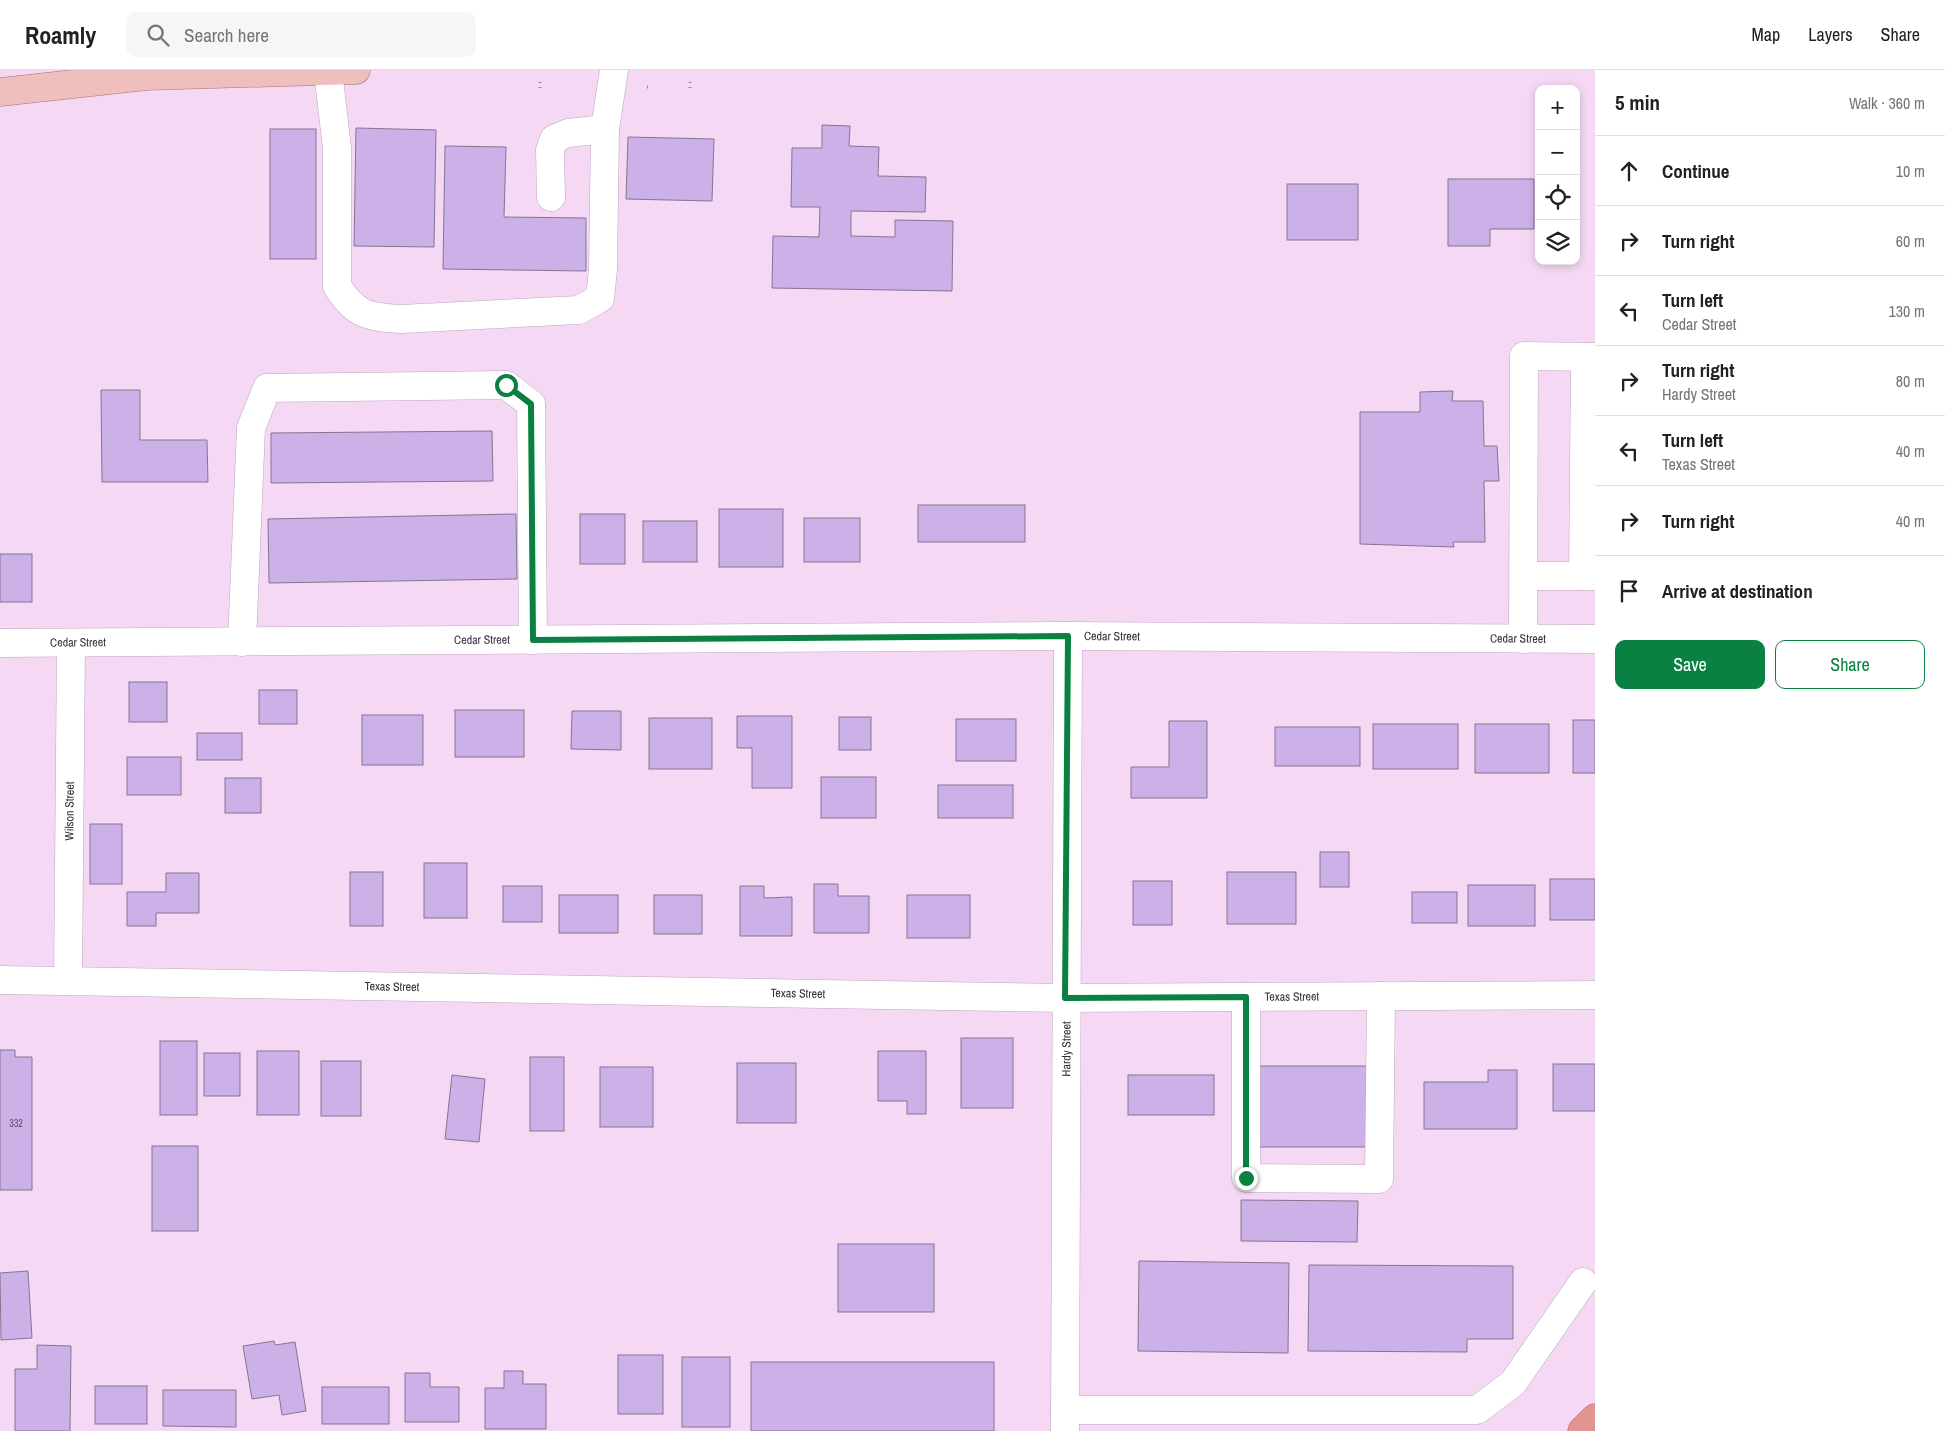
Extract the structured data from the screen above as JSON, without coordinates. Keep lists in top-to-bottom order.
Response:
{
  "streets": {
    "street": [
      "Cedar Street",
      "Wilson Street",
      "Texas Street",
      "Hardy Street"
    ]
  },
  "crossings": [
    ["Cedar Street", "Wilson Street"],
    ["Cedar Street", "Hardy Street"],
    ["Wilson Street", "Texas Street"],
    ["Texas Street", "Hardy Street"]
  ],
  "house_numbers": ["332"],
  "page": {
    "header": "Roamly",
    "search": "Search here",
    "nav": ["Map", "Layers", "Share"],
    "heading": ["5 min", "Walk · 360 m"],
    "map_buttons": ["+", "−"],
    "list": [
      ["Continue", "10 m"],
      ["Turn right", "60 m"],
      ["Turn left", "Cedar Street", "130 m"],
      ["Turn right", "Hardy Street", "80 m"],
      ["Turn left", "Texas Street", "40 m"],
      ["Turn right", "40 m"],
      "Arrive at destination"
    ],
    "buttons": ["Save", "Share"]
  }
}
